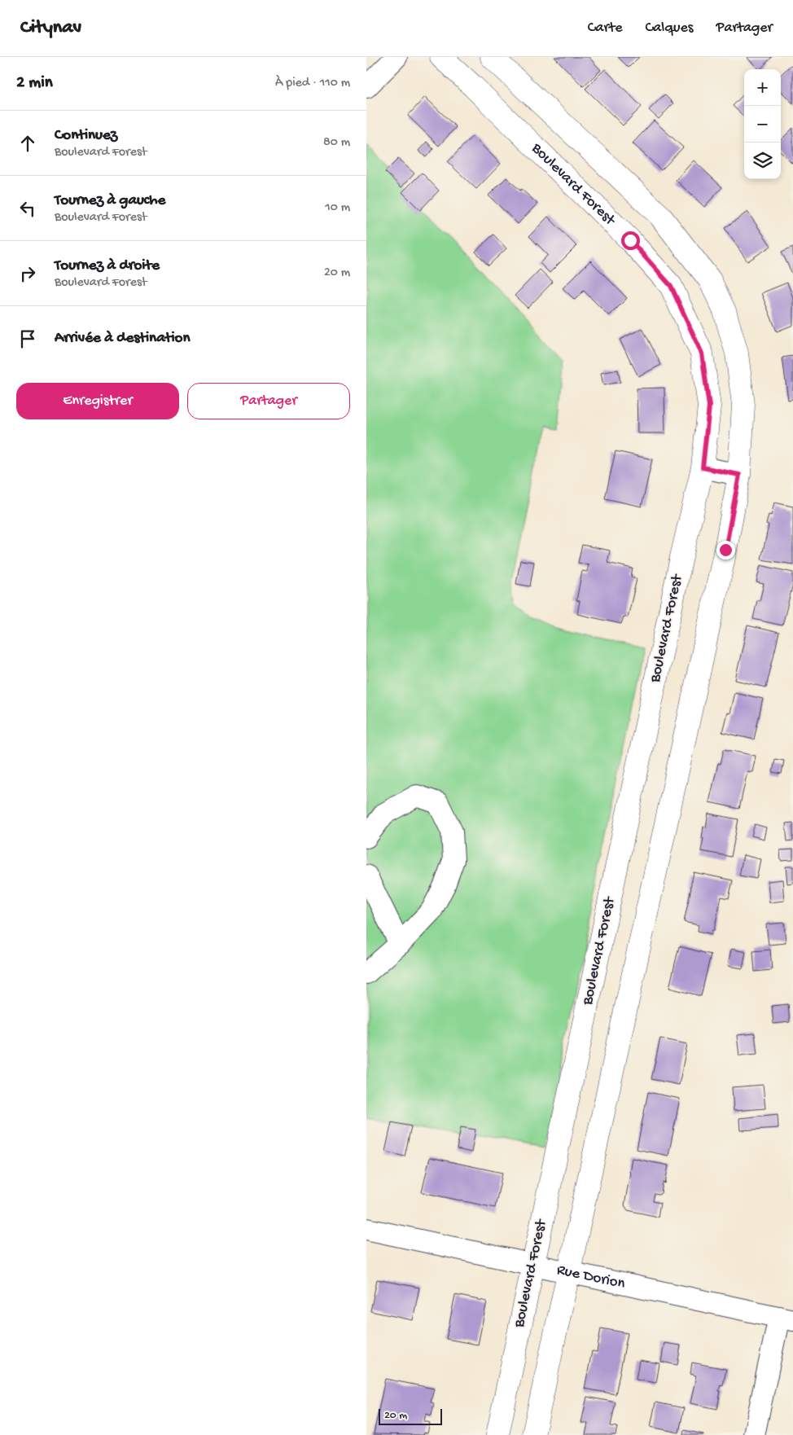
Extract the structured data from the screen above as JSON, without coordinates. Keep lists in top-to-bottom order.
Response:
{
  "streets": {
    "street": ["Boulevard Forest", "Rue Dorion"]
  },
  "crossings": [
    ["Boulevard Forest", "Rue Dorion"]
  ],
  "scale_bar": "20 m",
  "page": {
    "header": "Citynav",
    "nav": ["Carte", "Calques", "Partager"],
    "heading": ["2 min", "À pied · 110 m"],
    "map_buttons": ["+", "−"],
    "list": [
      ["Continuez", "Boulevard Forest", "80 m"],
      ["Tournez à gauche", "Boulevard Forest", "10 m"],
      ["Tournez à droite", "Boulevard Forest", "20 m"],
      "Arrivée à destination"
    ],
    "buttons": ["Enregistrer", "Partager"],
    "scale": "20 m"
  }
}
